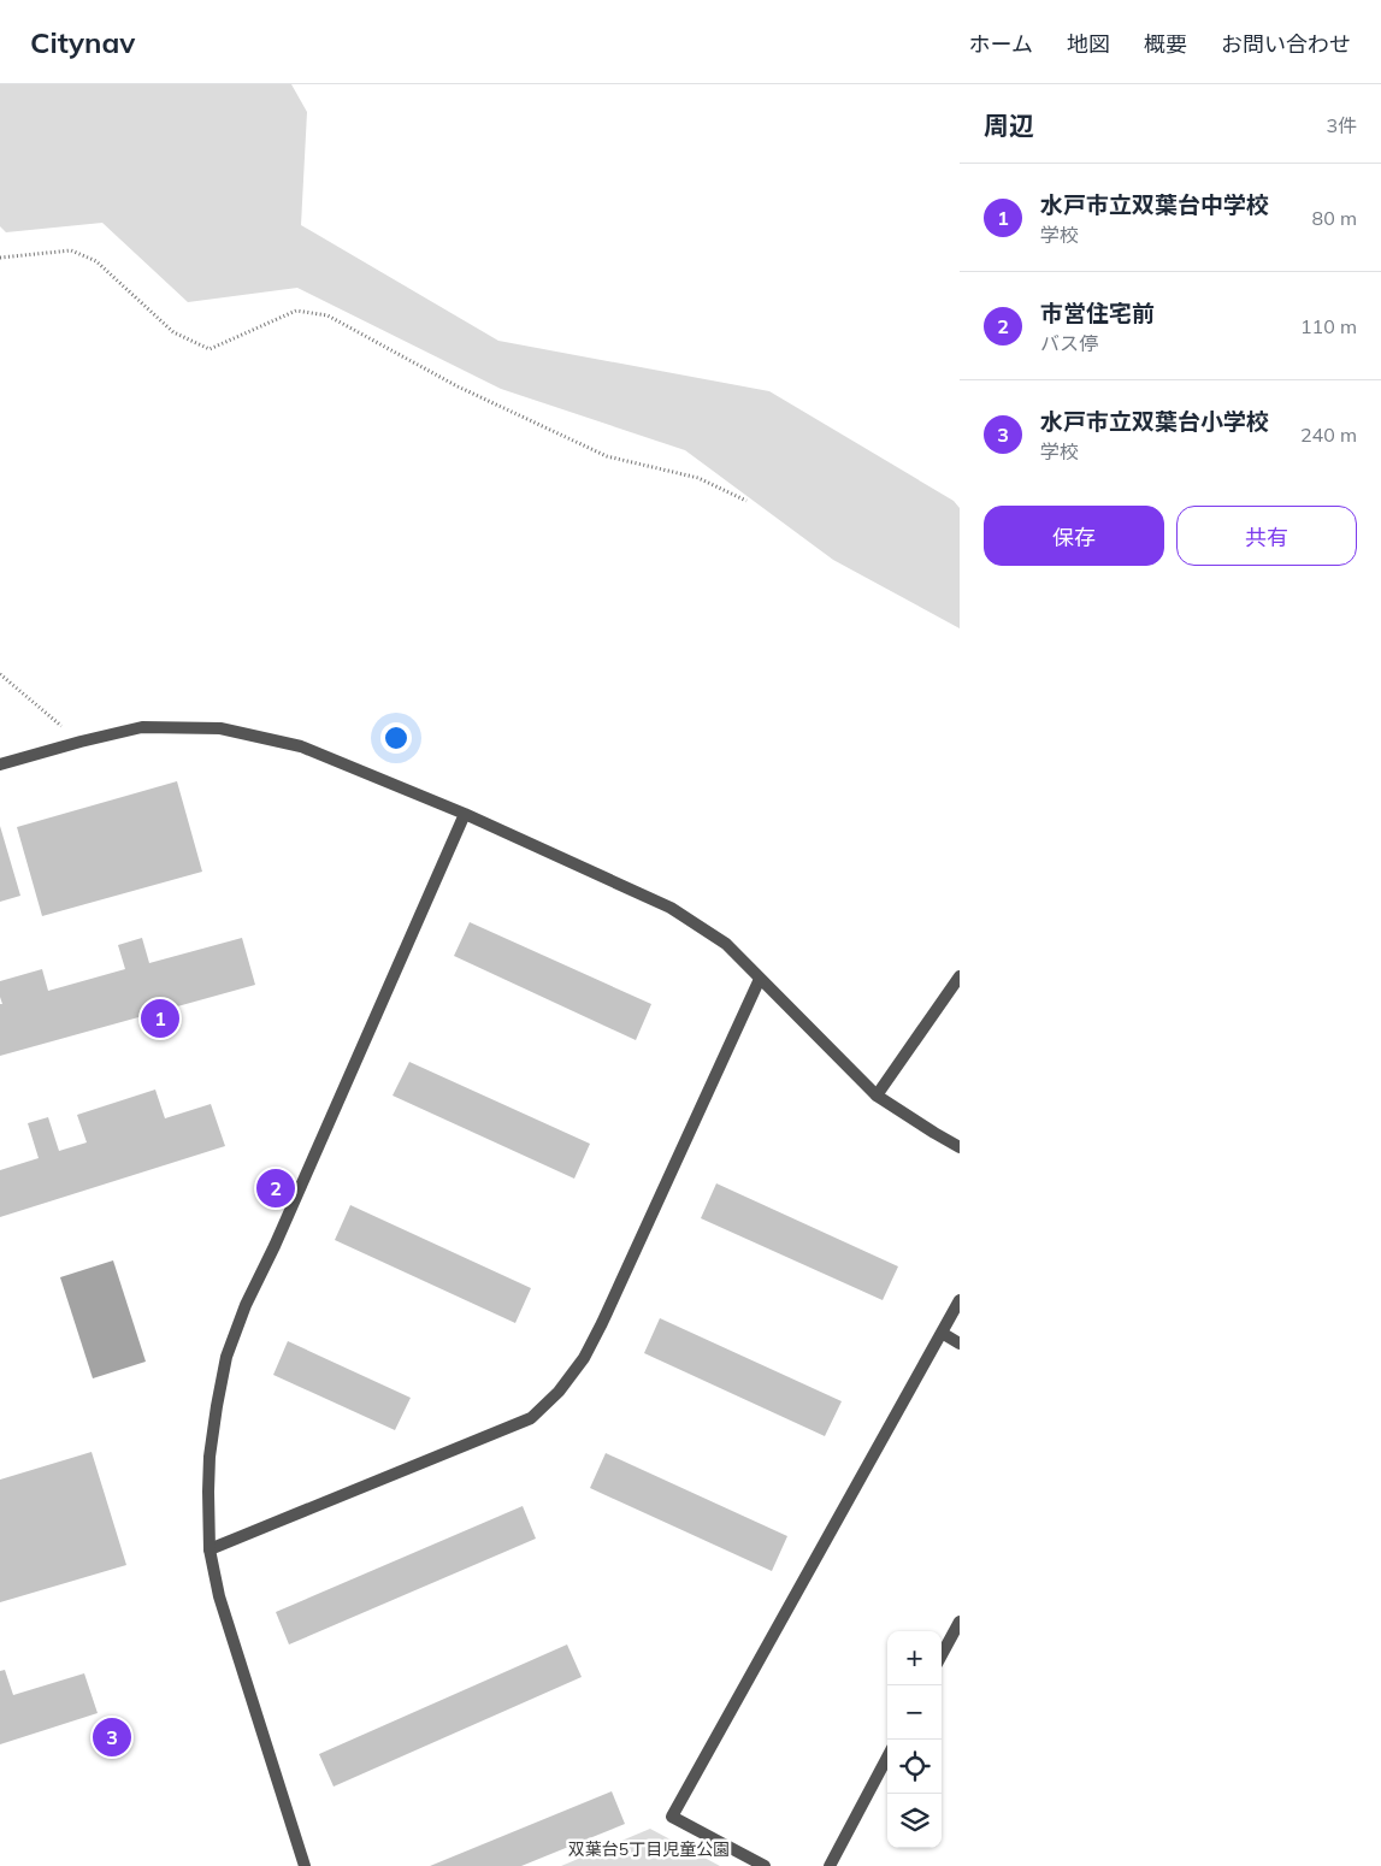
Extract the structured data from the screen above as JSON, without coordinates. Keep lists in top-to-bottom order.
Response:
{
  "parks": ["双葉台5丁目児童公園"],
  "page": {
    "header": "Citynav",
    "nav": [
      "ホーム",
      "地図",
      "概要",
      "お問い合わせ"
    ],
    "heading": ["周辺", "3件"],
    "list": [
      {
        "mark": "1",
        "name": "水戸市立双葉台中学校",
        "note": "学校",
        "value": "80 m"
      },
      {
        "mark": "2",
        "name": "市営住宅前",
        "note": "バス停",
        "value": "110 m"
      },
      {
        "mark": "3",
        "name": "水戸市立双葉台小学校",
        "note": "学校",
        "value": "240 m"
      }
    ],
    "buttons": ["保存", "共有"],
    "pins": ["1", "2", "3"],
    "map_buttons": ["+", "−"]
  }
}
